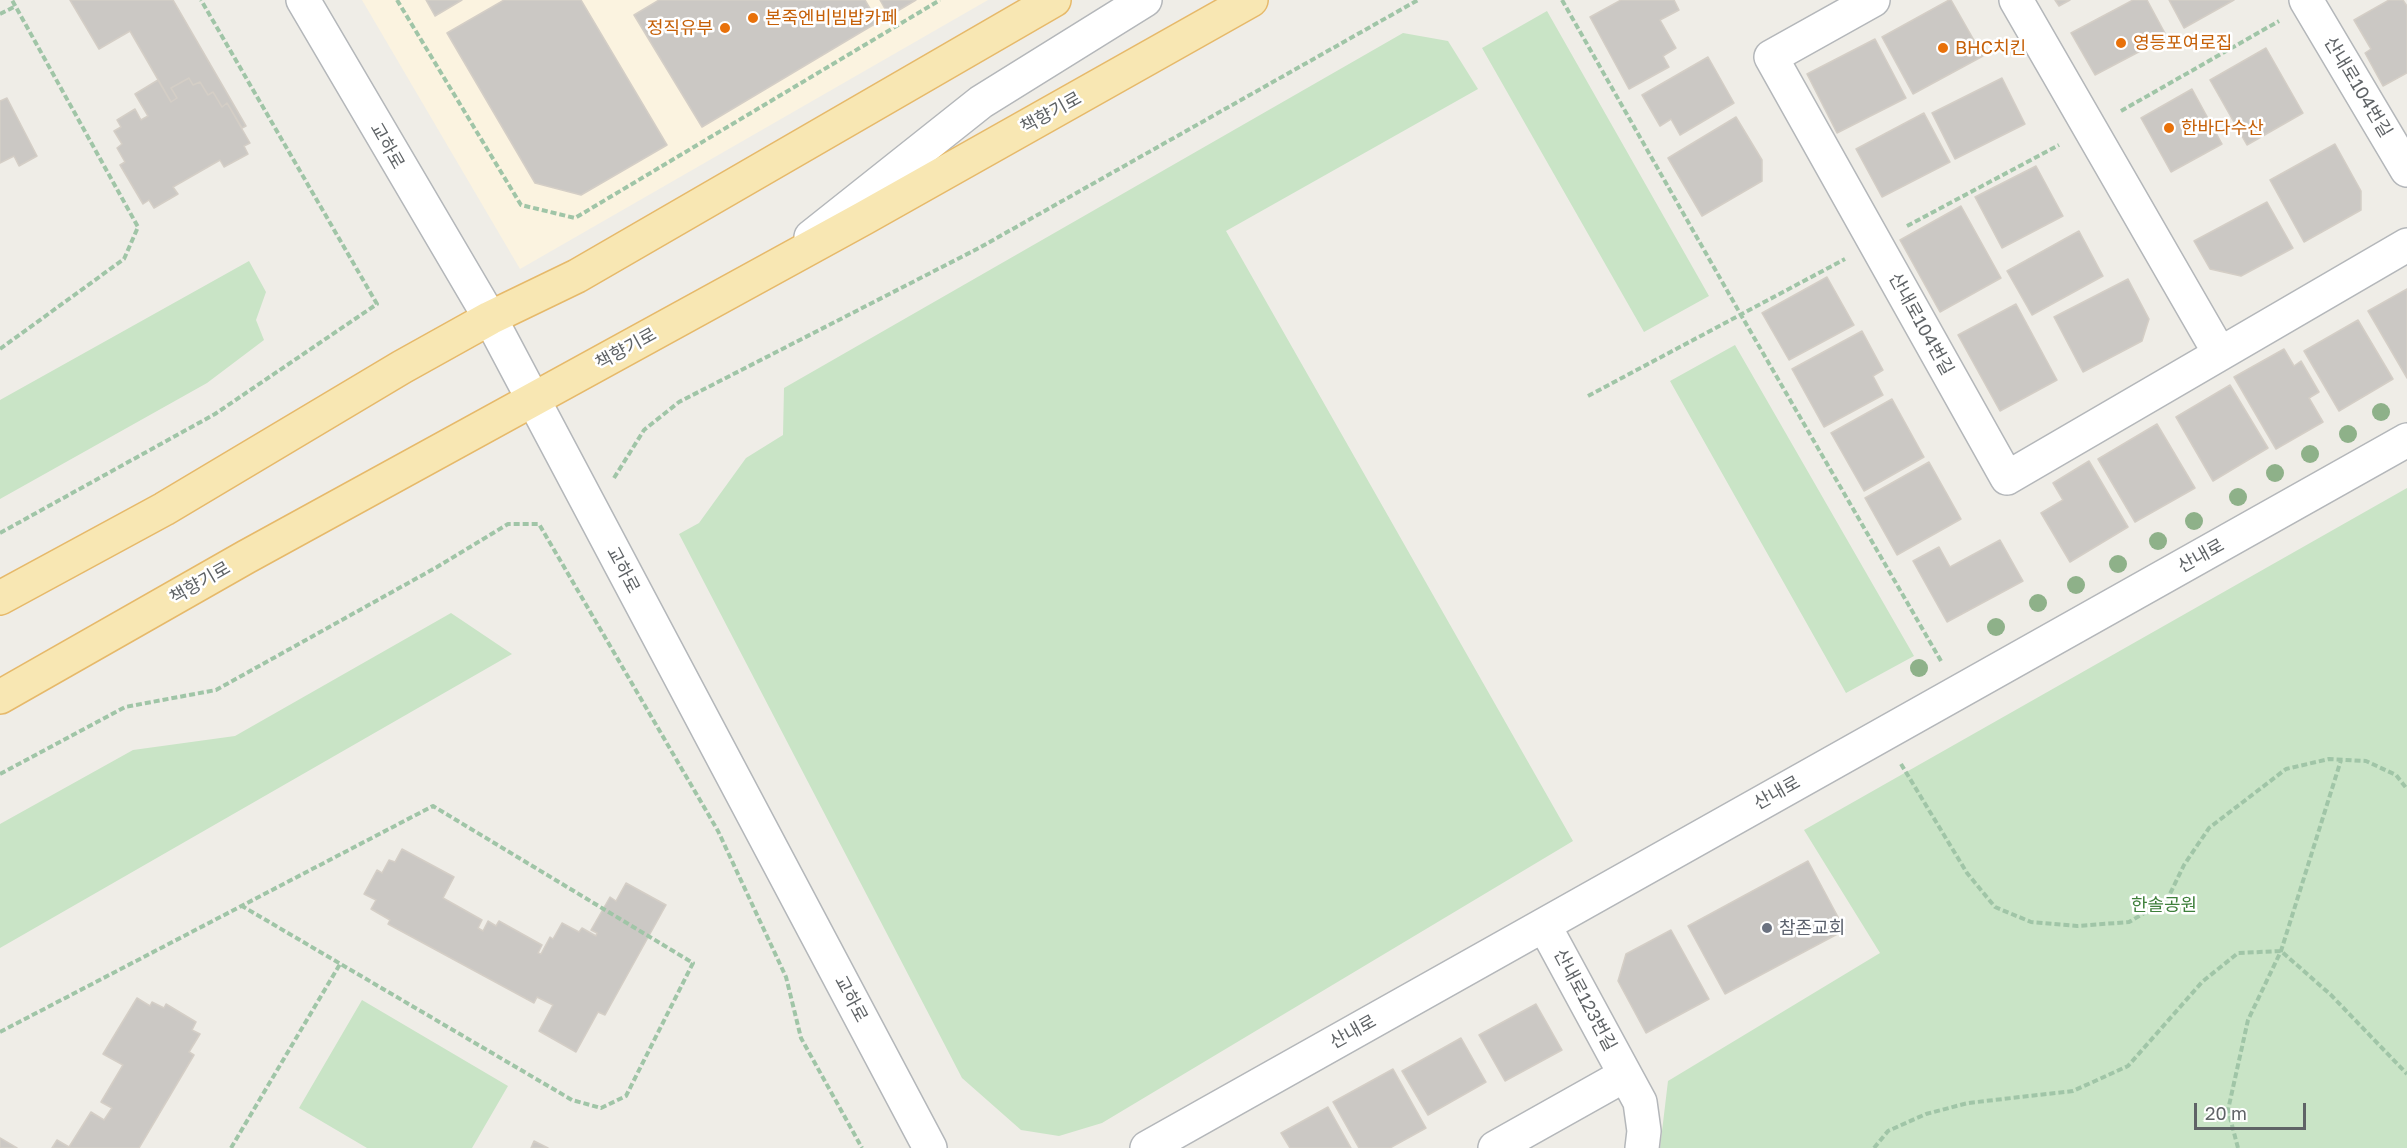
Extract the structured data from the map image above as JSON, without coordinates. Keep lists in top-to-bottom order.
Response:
{
  "streets": {
    "main road": ["책향기로"],
    "street": [
      "산내로104번길",
      "교하로",
      "산내로",
      "산내로123번길"
    ]
  },
  "crossings": [
    ["책향기로", "교하로"],
    ["산내로", "산내로123번길"]
  ],
  "parks": ["한솔공원"],
  "places": [
    "본죽엔비빔밥카페",
    "정직유부",
    "영등포여로집",
    "BHC치킨",
    "한바다수산",
    "참존교회"
  ],
  "scale_bar": "20 m"
}
